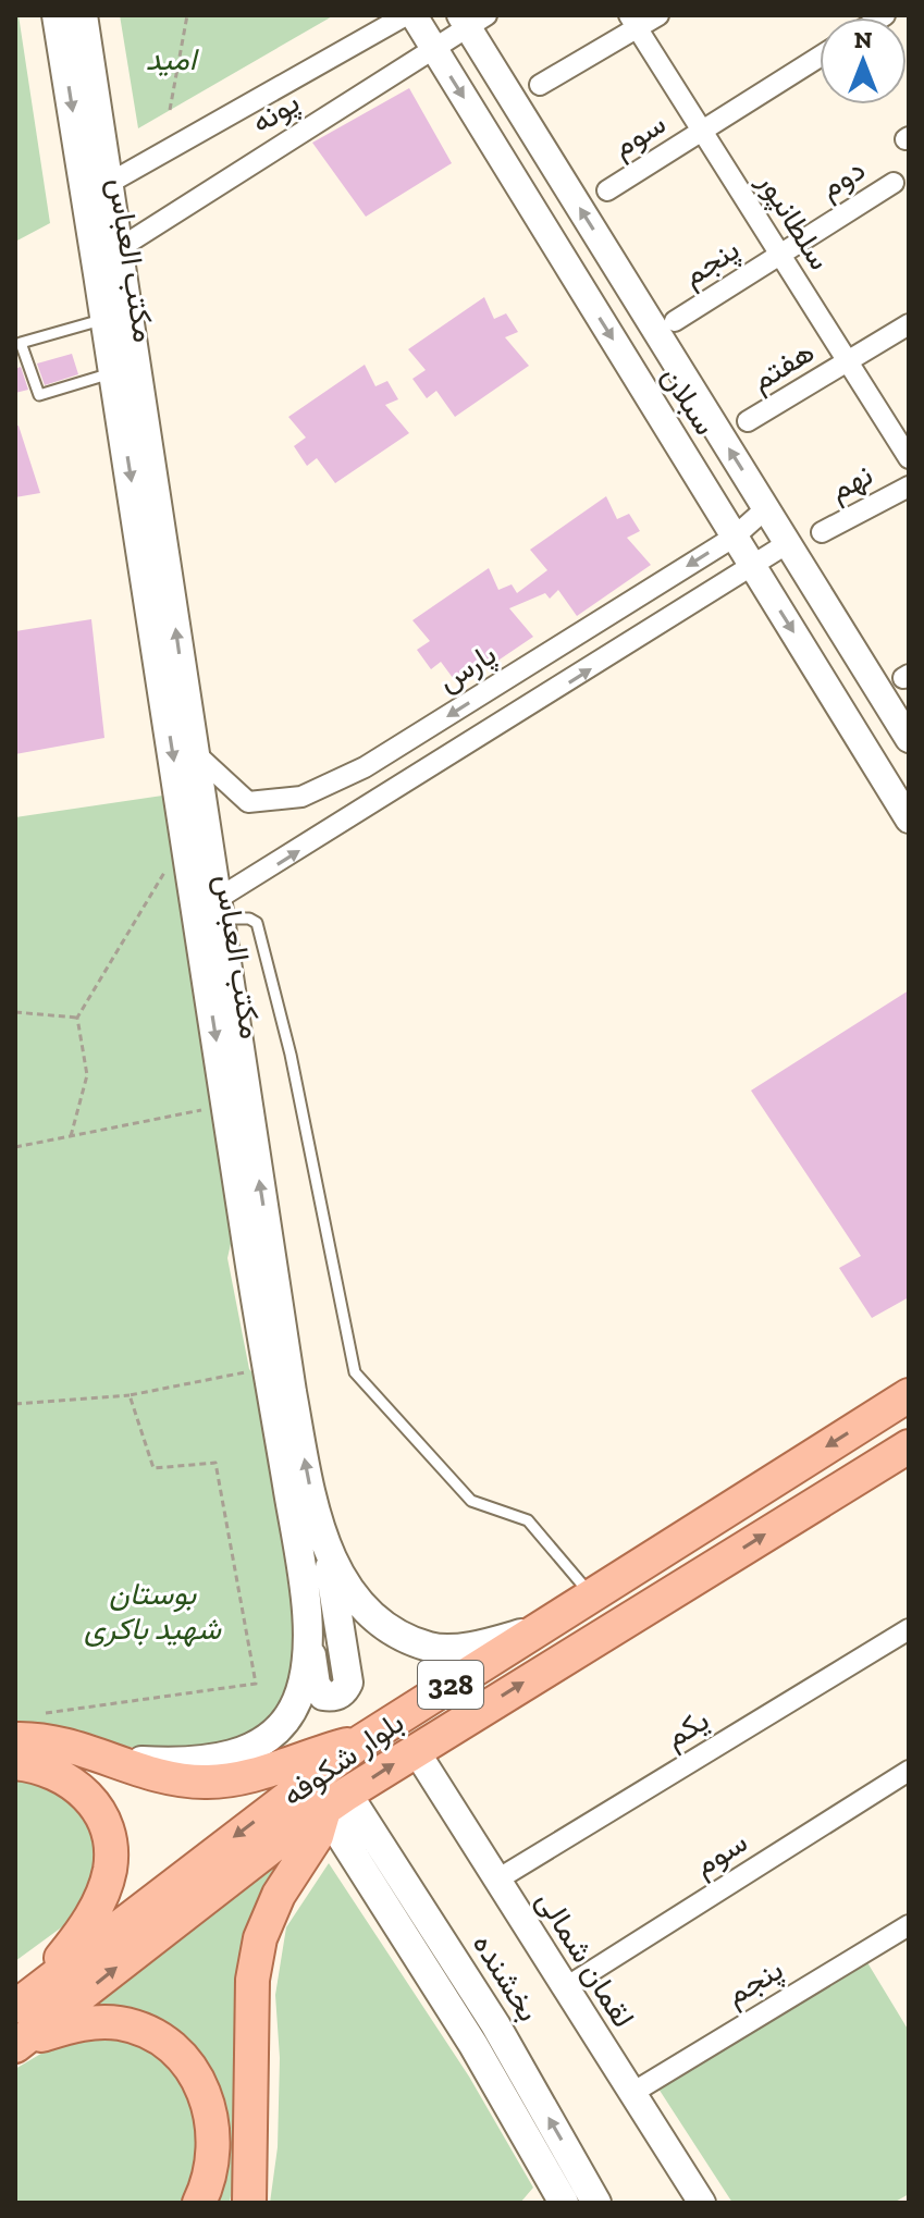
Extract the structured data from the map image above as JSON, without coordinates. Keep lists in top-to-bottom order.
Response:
{
  "streets": {
    "main road": [
      "مکتب العباس",
      "328",
      "بلوار شکوفه",
      "بخشنده"
    ],
    "street": [
      "پونه",
      "سوم",
      "دوم",
      "سلطانپور",
      "پنجم",
      "هفتم",
      "سبلان",
      "نهم",
      "پارس",
      "یکم",
      "لقمان شمالی"
    ]
  },
  "crossings": [
    ["پونه", "مکتب العباس"],
    ["پونه", "سبلان"],
    ["سوم", "سلطانپور"],
    ["سوم", "لقمان شمالی"],
    ["دوم", "سلطانپور"],
    ["دوم", "پنجم"],
    ["سلطانپور", "پنجم"],
    ["سلطانپور", "هفتم"],
    ["مکتب العباس", "پارس"],
    ["مکتب العباس", "بلوار شکوفه"],
    ["پنجم", "لقمان شمالی"],
    ["سبلان", "پارس"],
    ["یکم", "لقمان شمالی"],
    ["بلوار شکوفه", "لقمان شمالی"],
    ["بلوار شکوفه", "بخشنده"]
  ],
  "parks": ["امید", "بوستان شهید باکری"],
  "north": "top"
}
